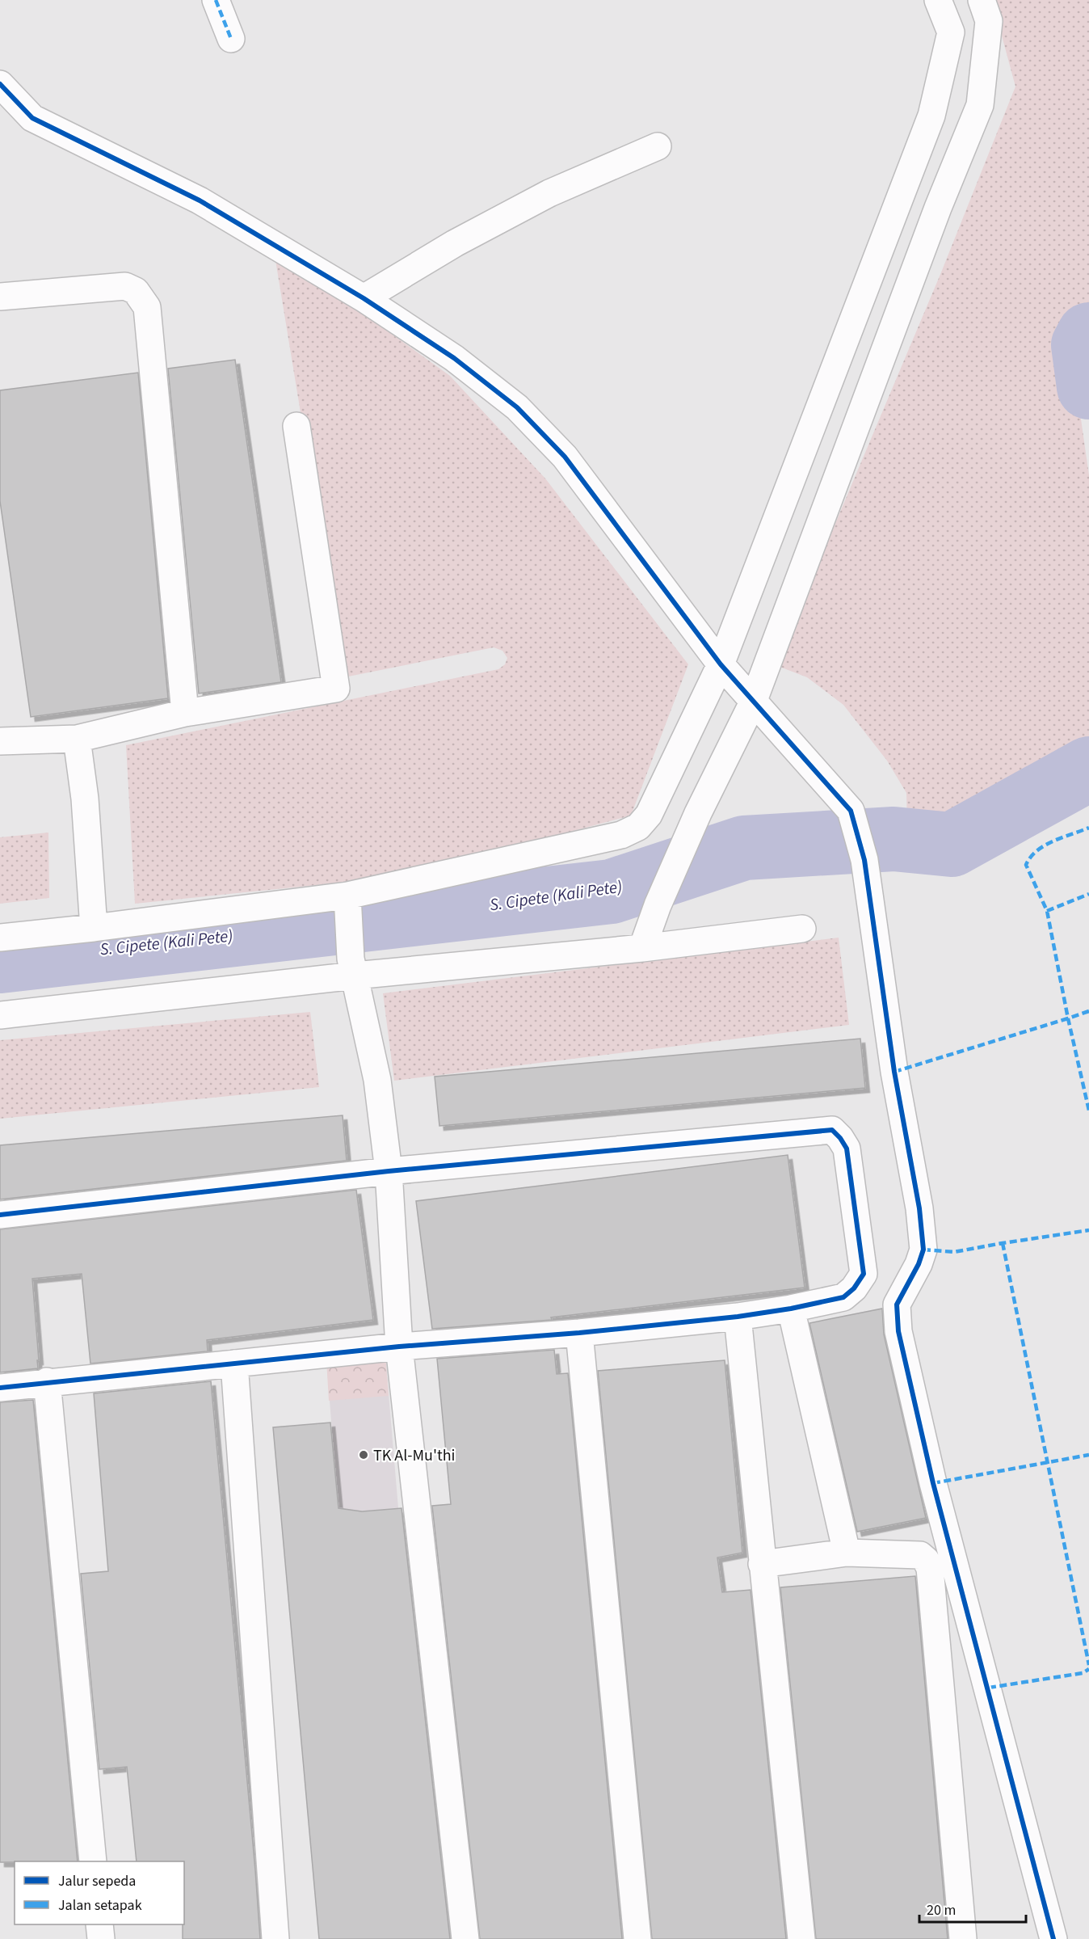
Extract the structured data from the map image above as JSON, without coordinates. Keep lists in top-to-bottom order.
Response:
{
  "water": ["S. Cipete (Kali Pete)"],
  "places": ["TK Al-Mu'thi"],
  "legend": ["Jalur sepeda", "Jalan setapak"],
  "scale_bar": "20 m"
}
